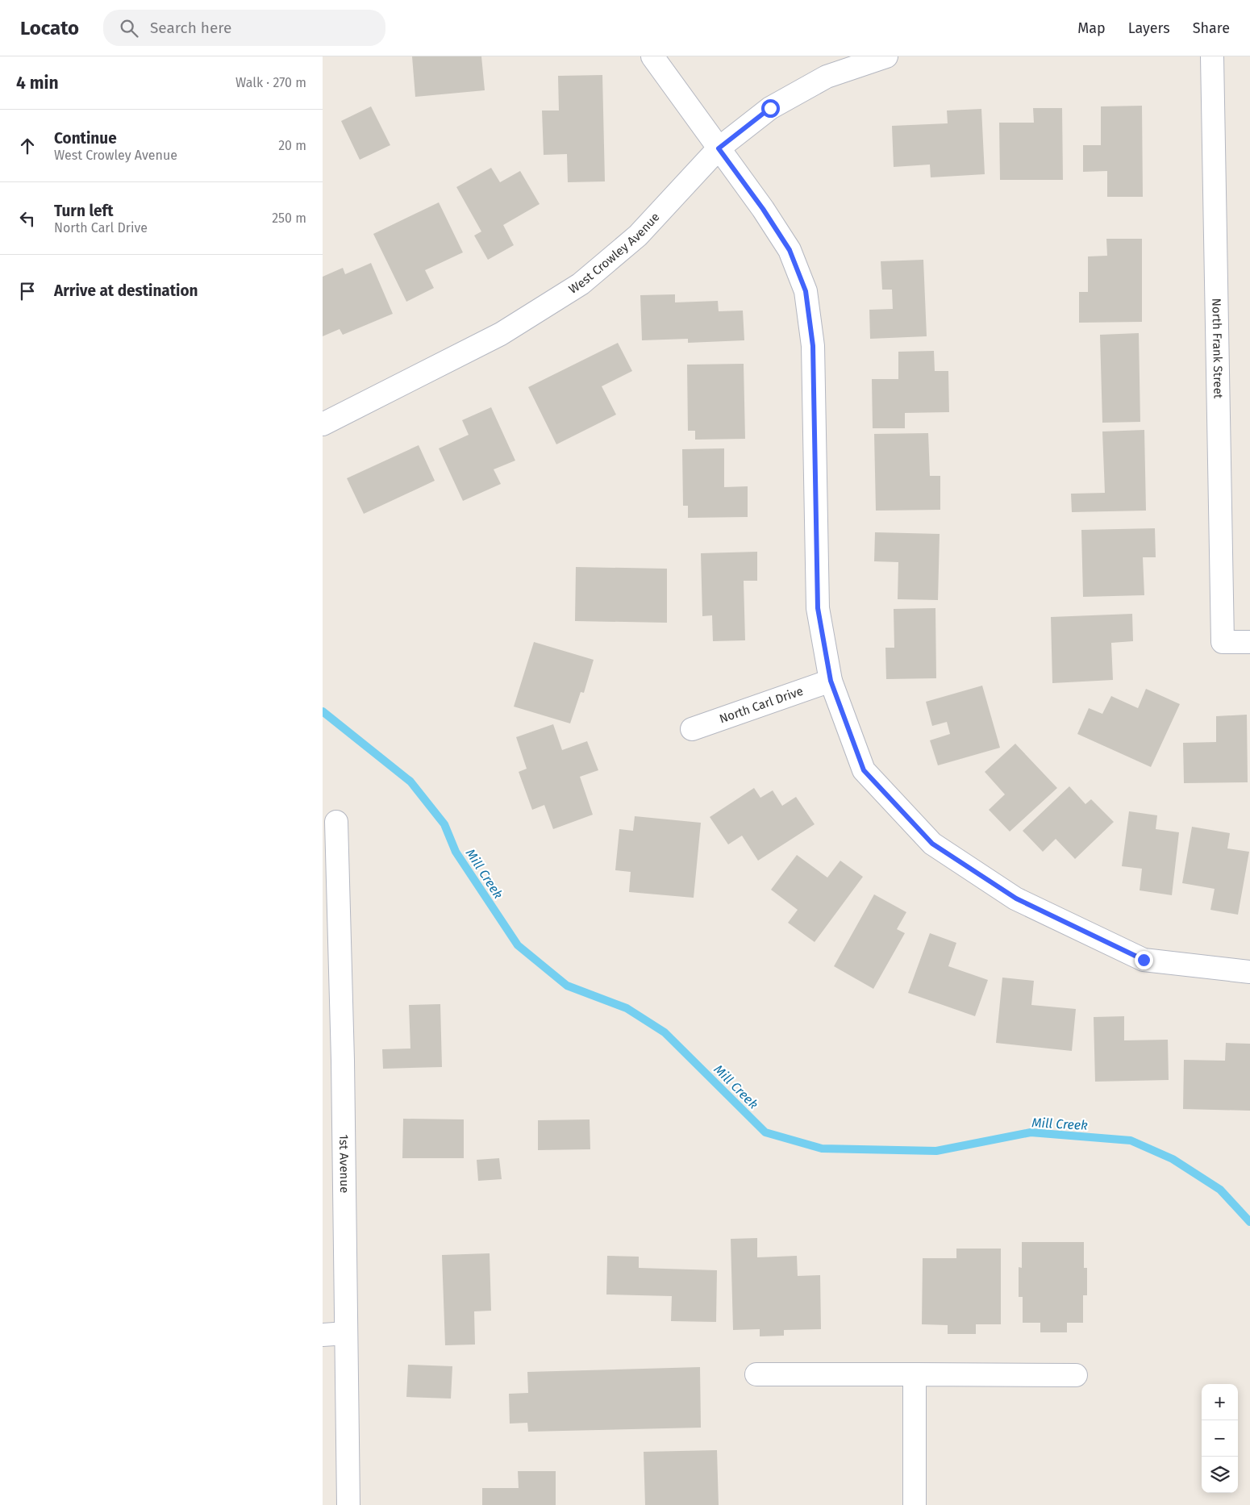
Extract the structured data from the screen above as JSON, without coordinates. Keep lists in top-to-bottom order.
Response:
{
  "streets": {
    "street": [
      "West Crowley Avenue",
      "North Frank Street",
      "North Carl Drive",
      "1st Avenue"
    ]
  },
  "water": ["Mill Creek"],
  "page": {
    "header": "Locato",
    "search": "Search here",
    "nav": ["Map", "Layers", "Share"],
    "heading": ["4 min", "Walk · 270 m"],
    "list": [
      ["Continue", "West Crowley Avenue", "20 m"],
      ["Turn left", "North Carl Drive", "250 m"],
      "Arrive at destination"
    ],
    "map_buttons": ["+", "−"]
  }
}
